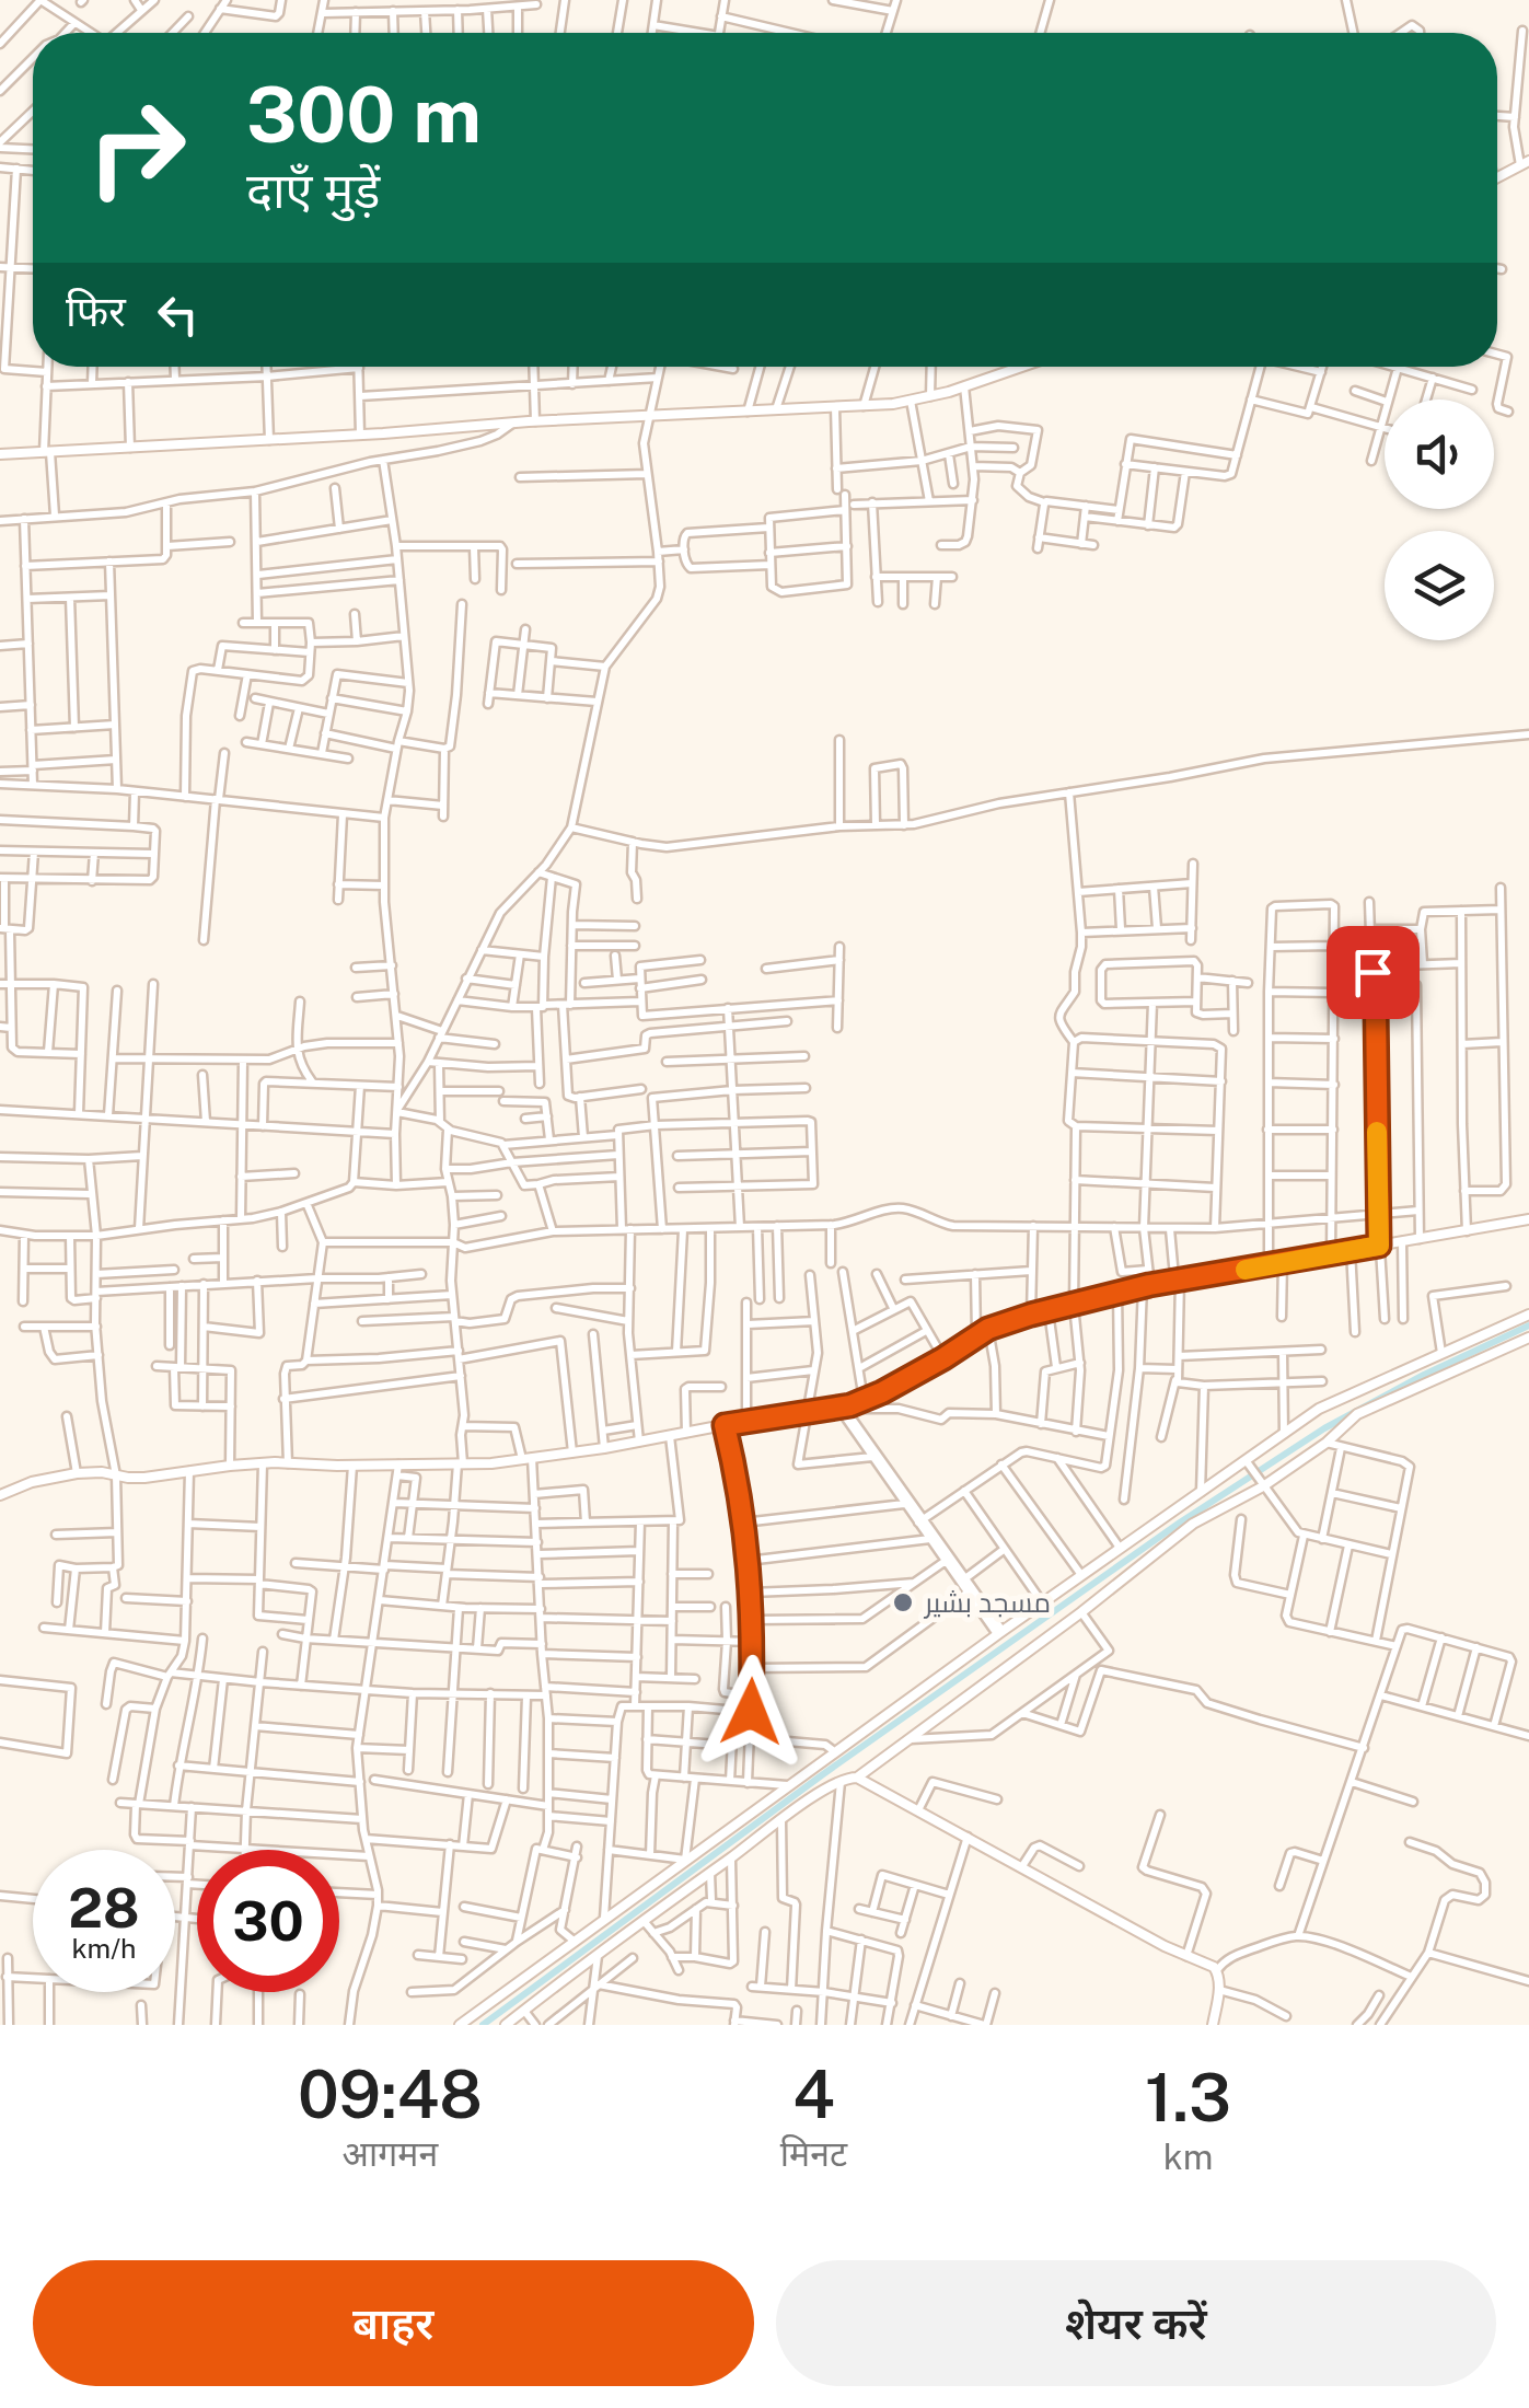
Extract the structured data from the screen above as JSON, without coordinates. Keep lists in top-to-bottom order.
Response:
{
  "places": ["مسجد بشیر"],
  "page": {
    "turn": ["300 m", "दाएँ मुड़ें"],
    "then": "फिर",
    "speed": "28 km/h",
    "limit": "30",
    "eta": [
      "09:48",
      "आगमन",
      "4",
      "मिनट",
      "1.3",
      "km"
    ],
    "buttons": ["बाहर", "शेयर करें"]
  }
}
